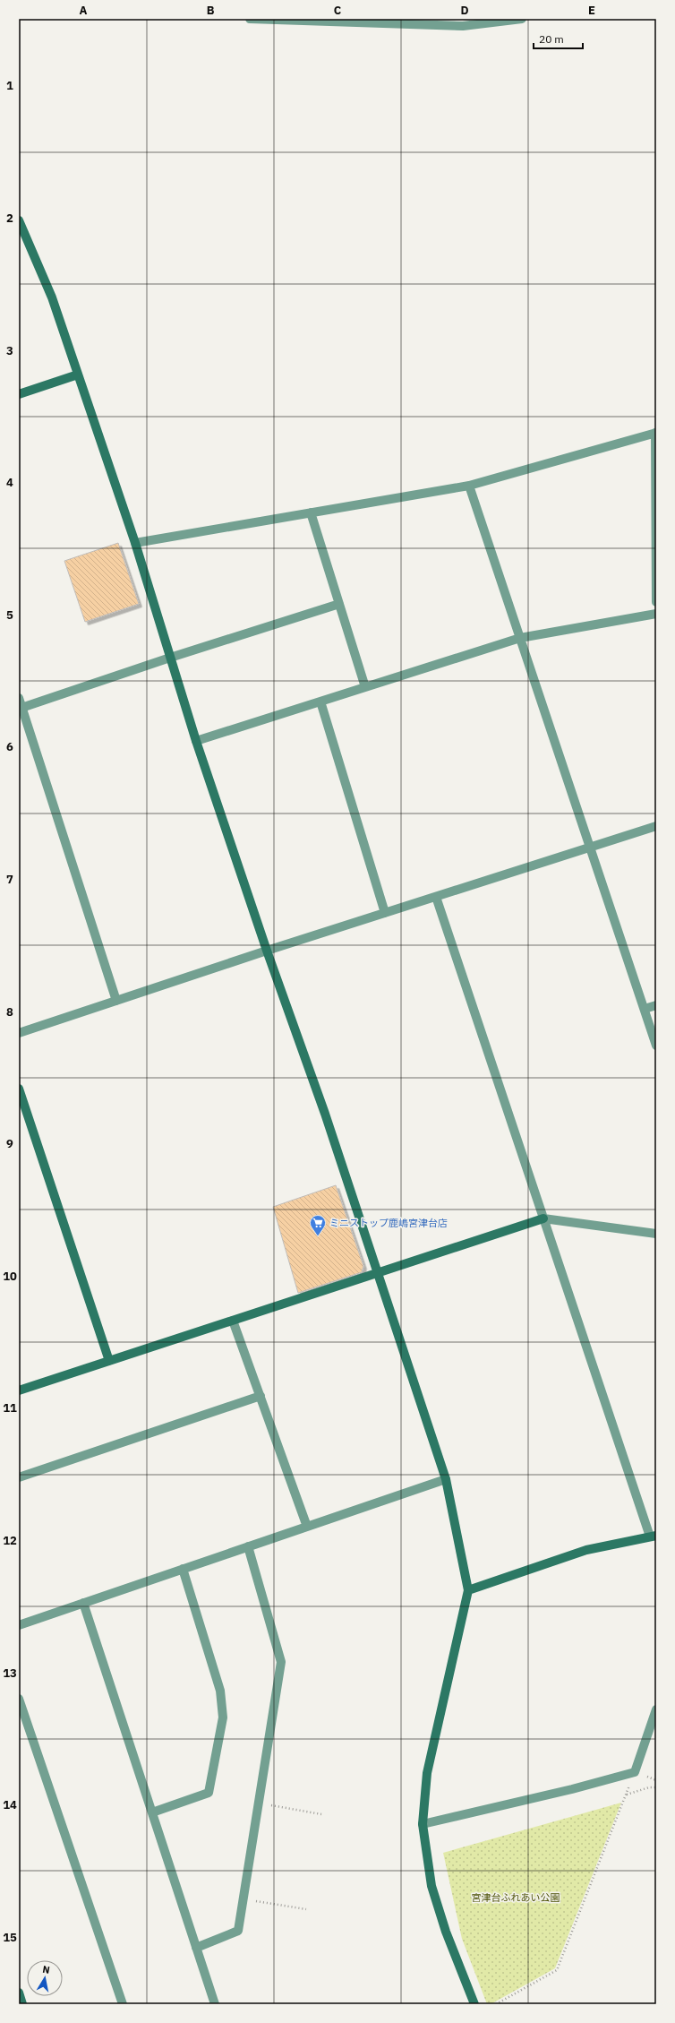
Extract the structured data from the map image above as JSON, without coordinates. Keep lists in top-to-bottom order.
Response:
{
  "parks": ["宮津台ふれあい公園"],
  "places": {
    "supermarket": ["ミニストップ鹿嶋宮津台店"]
  },
  "scale_bar": "20 m",
  "north": "top",
  "grid": {
    "columns": [
      "A",
      "B",
      "C",
      "D",
      "E"
    ],
    "rows": [
      "1",
      "2",
      "3",
      "4",
      "5",
      "6",
      "7",
      "8",
      "9",
      "10",
      "11",
      "12",
      "13",
      "14",
      "15"
    ]
  }
}
